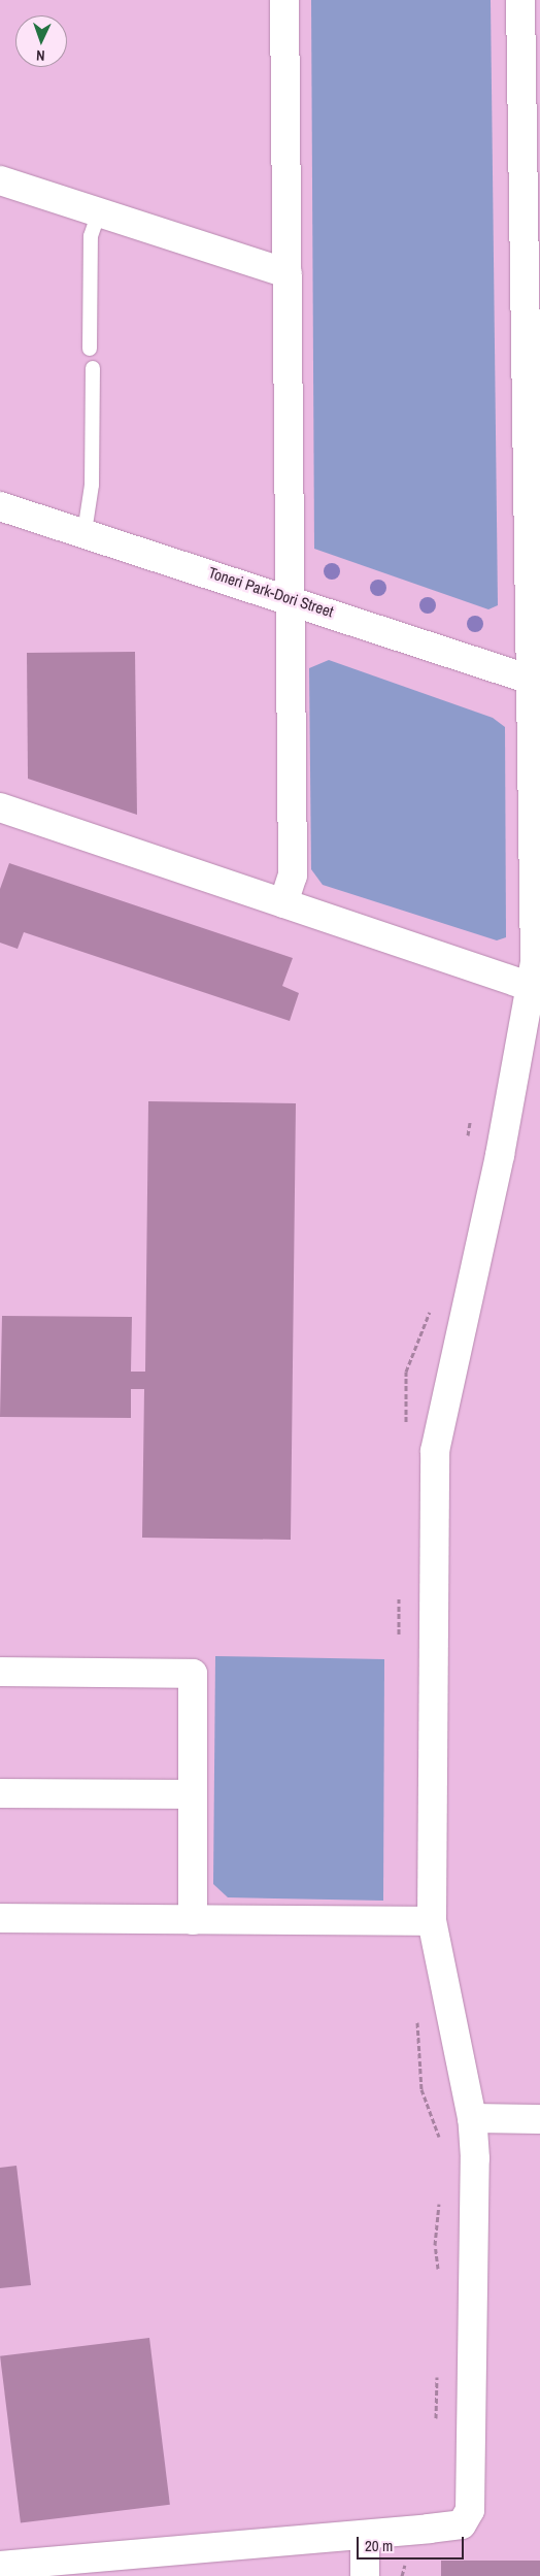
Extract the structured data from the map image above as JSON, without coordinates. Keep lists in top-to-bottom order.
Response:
{
  "streets": {
    "street": ["Toneri Park-Dori Street"]
  },
  "scale_bar": "20 m",
  "north": "bottom"
}
